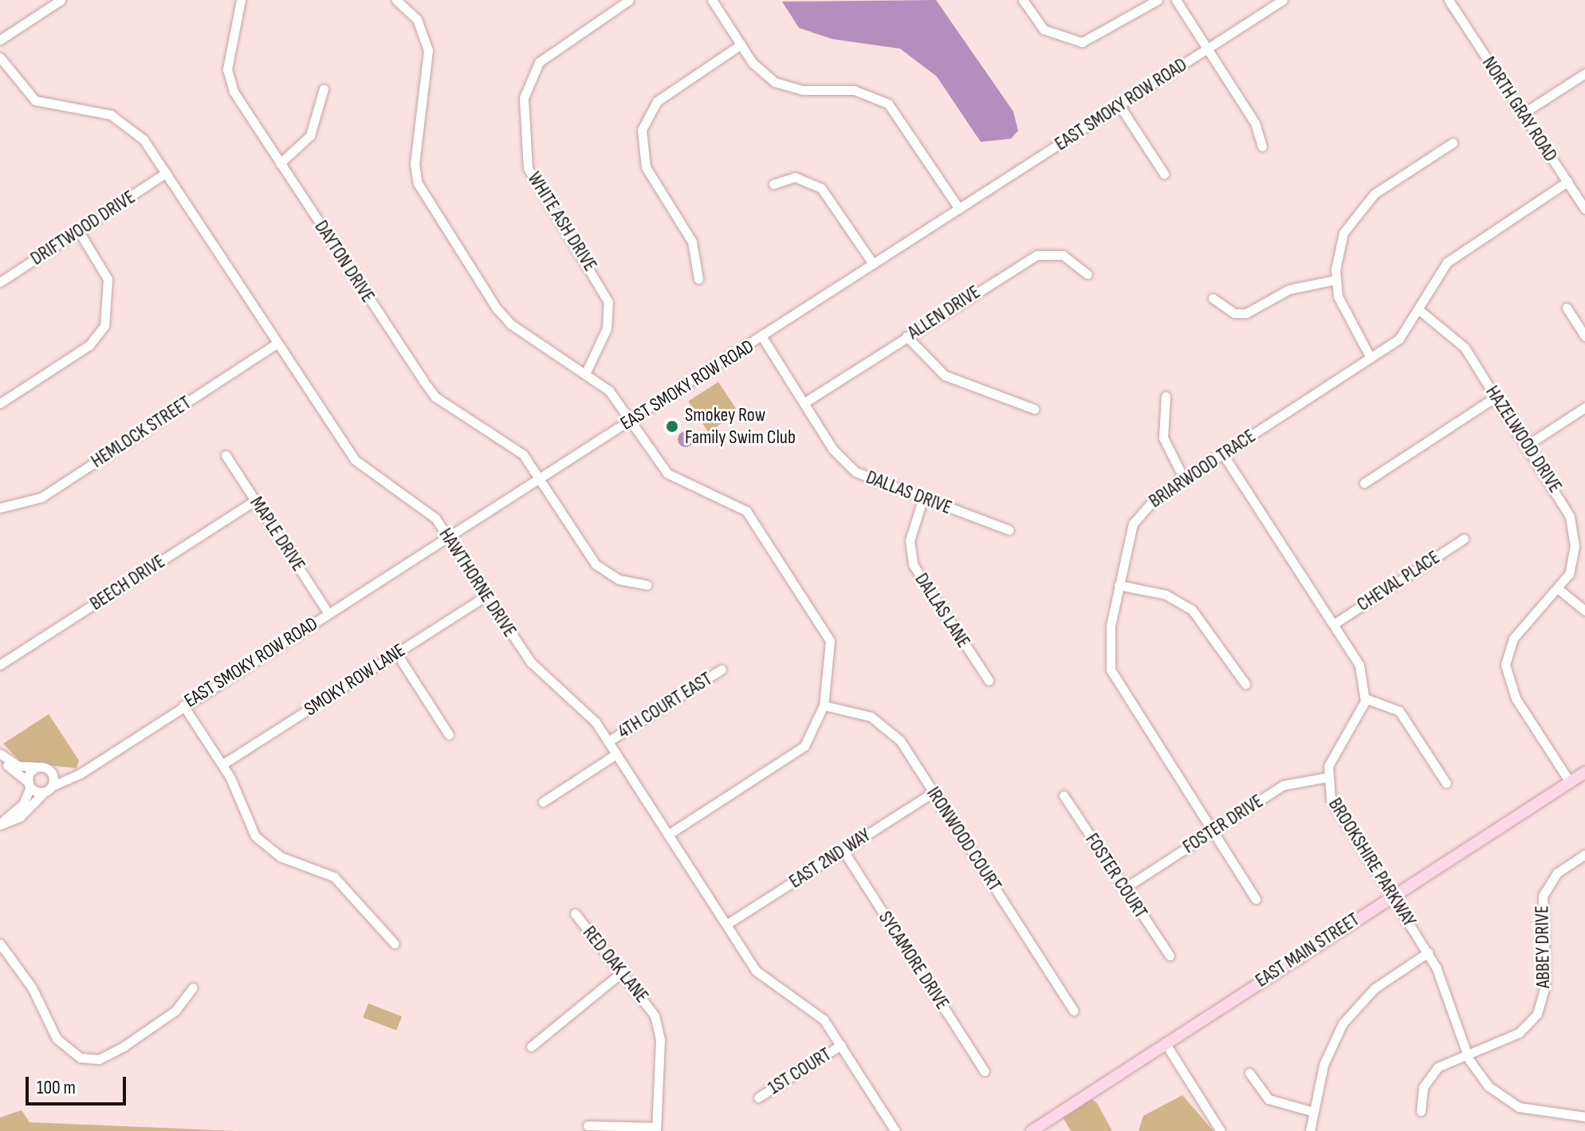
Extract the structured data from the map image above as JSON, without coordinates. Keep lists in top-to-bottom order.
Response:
{
  "streets": {
    "main road": ["EAST MAIN STREET"],
    "street": [
      "EAST SMOKY ROW ROAD",
      "NORTH GRAY ROAD",
      "WHITE ASH DRIVE",
      "DRIFTWOOD DRIVE",
      "DAYTON DRIVE",
      "ALLEN DRIVE",
      "HEMLOCK STREET",
      "HAZELWOOD DRIVE",
      "BRIARWOOD TRACE",
      "DALLAS DRIVE",
      "MAPLE DRIVE",
      "CHEVAL PLACE",
      "BEECH DRIVE",
      "HAWTHORNE DRIVE",
      "DALLAS LANE",
      "SMOKY ROW LANE",
      "4TH COURT EAST",
      "FOSTER DRIVE",
      "IRONWOOD COURT",
      "EAST 2ND WAY",
      "BROOKSHIRE PARKWAY",
      "FOSTER COURT",
      "ABBEY DRIVE",
      "SYCAMORE DRIVE",
      "RED OAK LANE",
      "1ST COURT"
    ]
  },
  "crossings": [
    ["EAST SMOKY ROW ROAD", "DAYTON DRIVE"],
    ["EAST SMOKY ROW ROAD", "DALLAS DRIVE"],
    ["EAST SMOKY ROW ROAD", "MAPLE DRIVE"],
    ["EAST SMOKY ROW ROAD", "HAWTHORNE DRIVE"],
    ["NORTH GRAY ROAD", "BRIARWOOD TRACE"],
    ["DRIFTWOOD DRIVE", "HAWTHORNE DRIVE"],
    ["ALLEN DRIVE", "DALLAS DRIVE"],
    ["HEMLOCK STREET", "HAWTHORNE DRIVE"],
    ["HAZELWOOD DRIVE", "BRIARWOOD TRACE"],
    ["HAZELWOOD DRIVE", "EAST MAIN STREET"],
    ["BRIARWOOD TRACE", "FOSTER DRIVE"],
    ["DALLAS DRIVE", "DALLAS LANE"],
    ["MAPLE DRIVE", "BEECH DRIVE"],
    ["HAWTHORNE DRIVE", "SMOKY ROW LANE"],
    ["HAWTHORNE DRIVE", "4TH COURT EAST"],
    ["HAWTHORNE DRIVE", "EAST 2ND WAY"],
    ["HAWTHORNE DRIVE", "1ST COURT"],
    ["FOSTER DRIVE", "BROOKSHIRE PARKWAY"],
    ["FOSTER DRIVE", "FOSTER COURT"],
    ["IRONWOOD COURT", "EAST 2ND WAY"],
    ["EAST 2ND WAY", "SYCAMORE DRIVE"],
    ["BROOKSHIRE PARKWAY", "ABBEY DRIVE"],
    ["BROOKSHIRE PARKWAY", "EAST MAIN STREET"]
  ],
  "places": ["Smokey Row Family Swim Club"],
  "scale_bar": "100 m"
}
